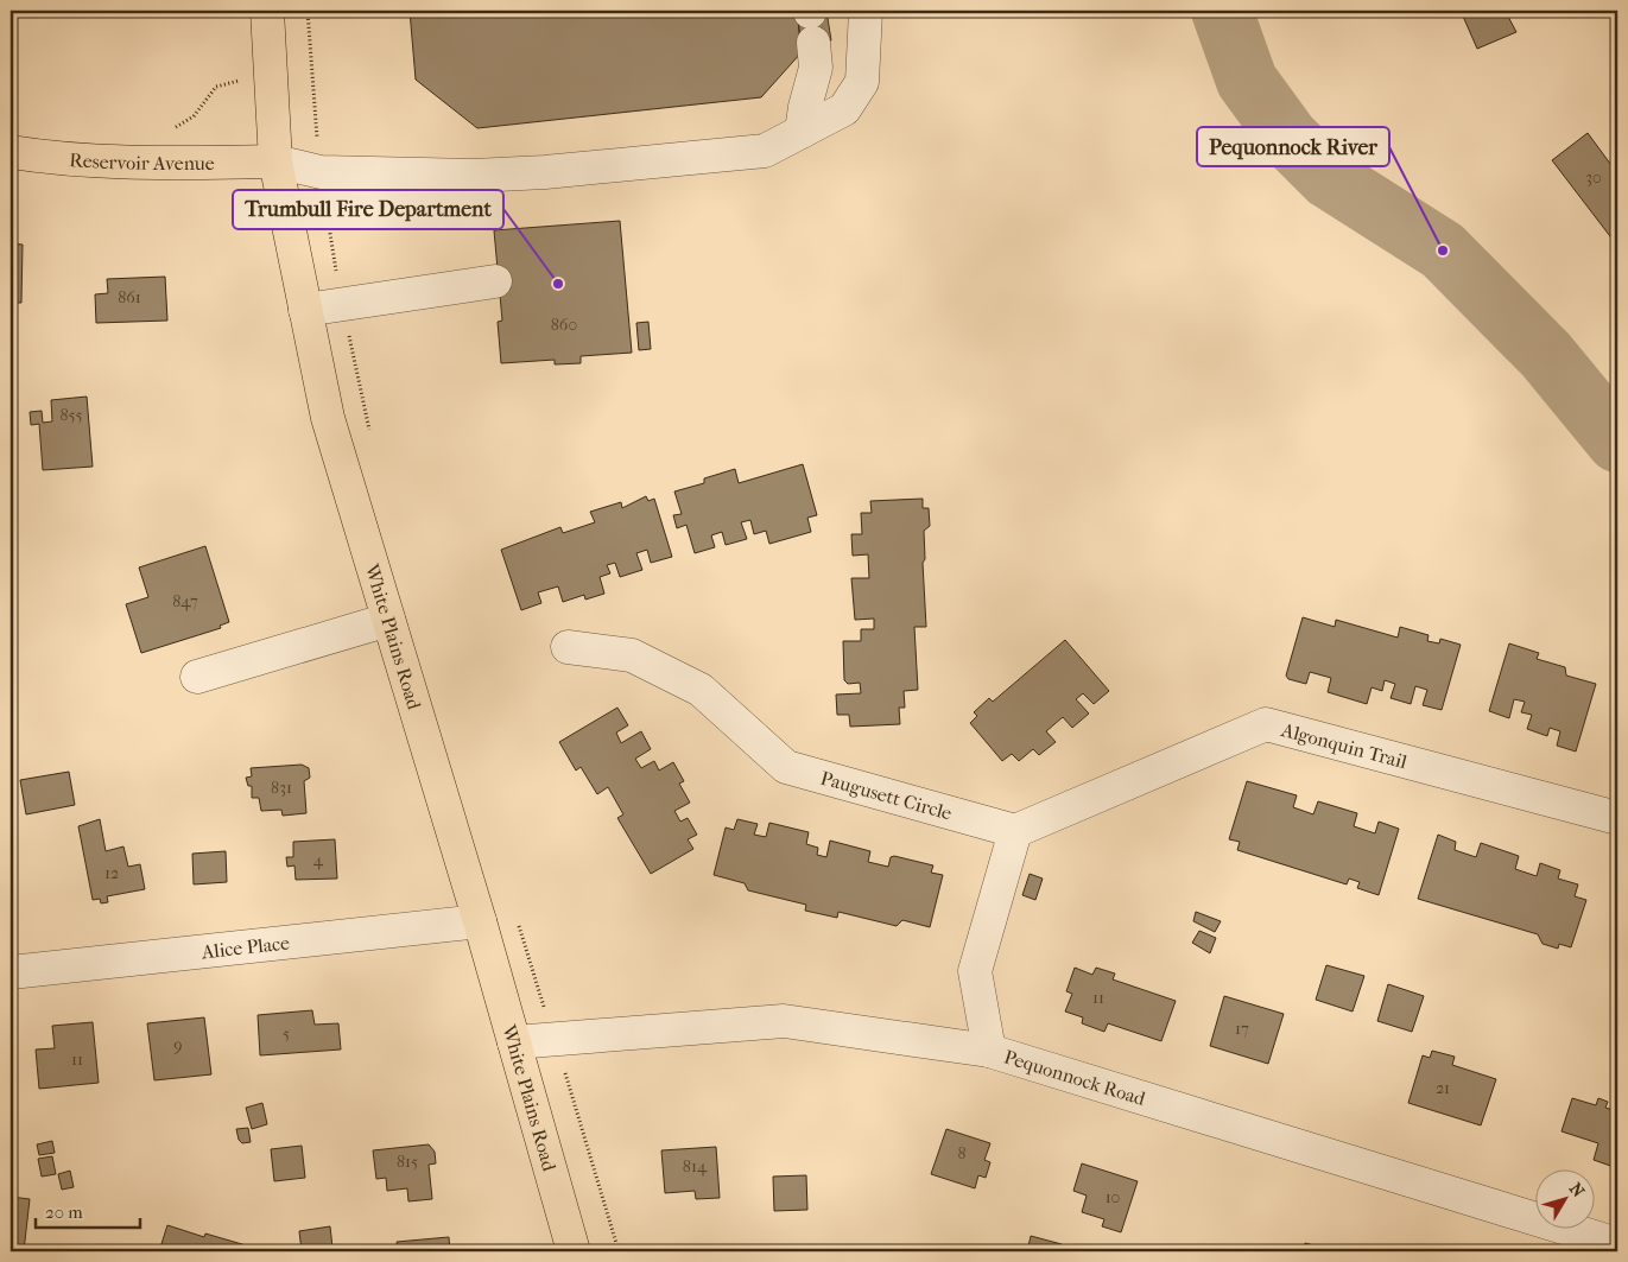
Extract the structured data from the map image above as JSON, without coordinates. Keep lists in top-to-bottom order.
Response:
{
  "streets": {
    "main road": ["Reservoir Avenue", "White Plains Road"],
    "street": [
      "Algonquin Trail",
      "Paugusett Circle",
      "Alice Place",
      "Pequonnock Road"
    ]
  },
  "crossings": [
    ["Reservoir Avenue", "White Plains Road"],
    ["White Plains Road", "Alice Place"],
    ["White Plains Road", "Pequonnock Road"],
    ["Algonquin Trail", "Paugusett Circle"]
  ],
  "places": ["Pequonnock River", "Trumbull Fire Department"],
  "house_numbers": [
    "30",
    "861",
    "860",
    "855",
    "847",
    "831",
    "4",
    "12",
    "11",
    "17",
    "5",
    "9",
    "11",
    "21",
    "8",
    "815",
    "814",
    "10"
  ],
  "scale_bar": "20 m",
  "north": "top right"
}
